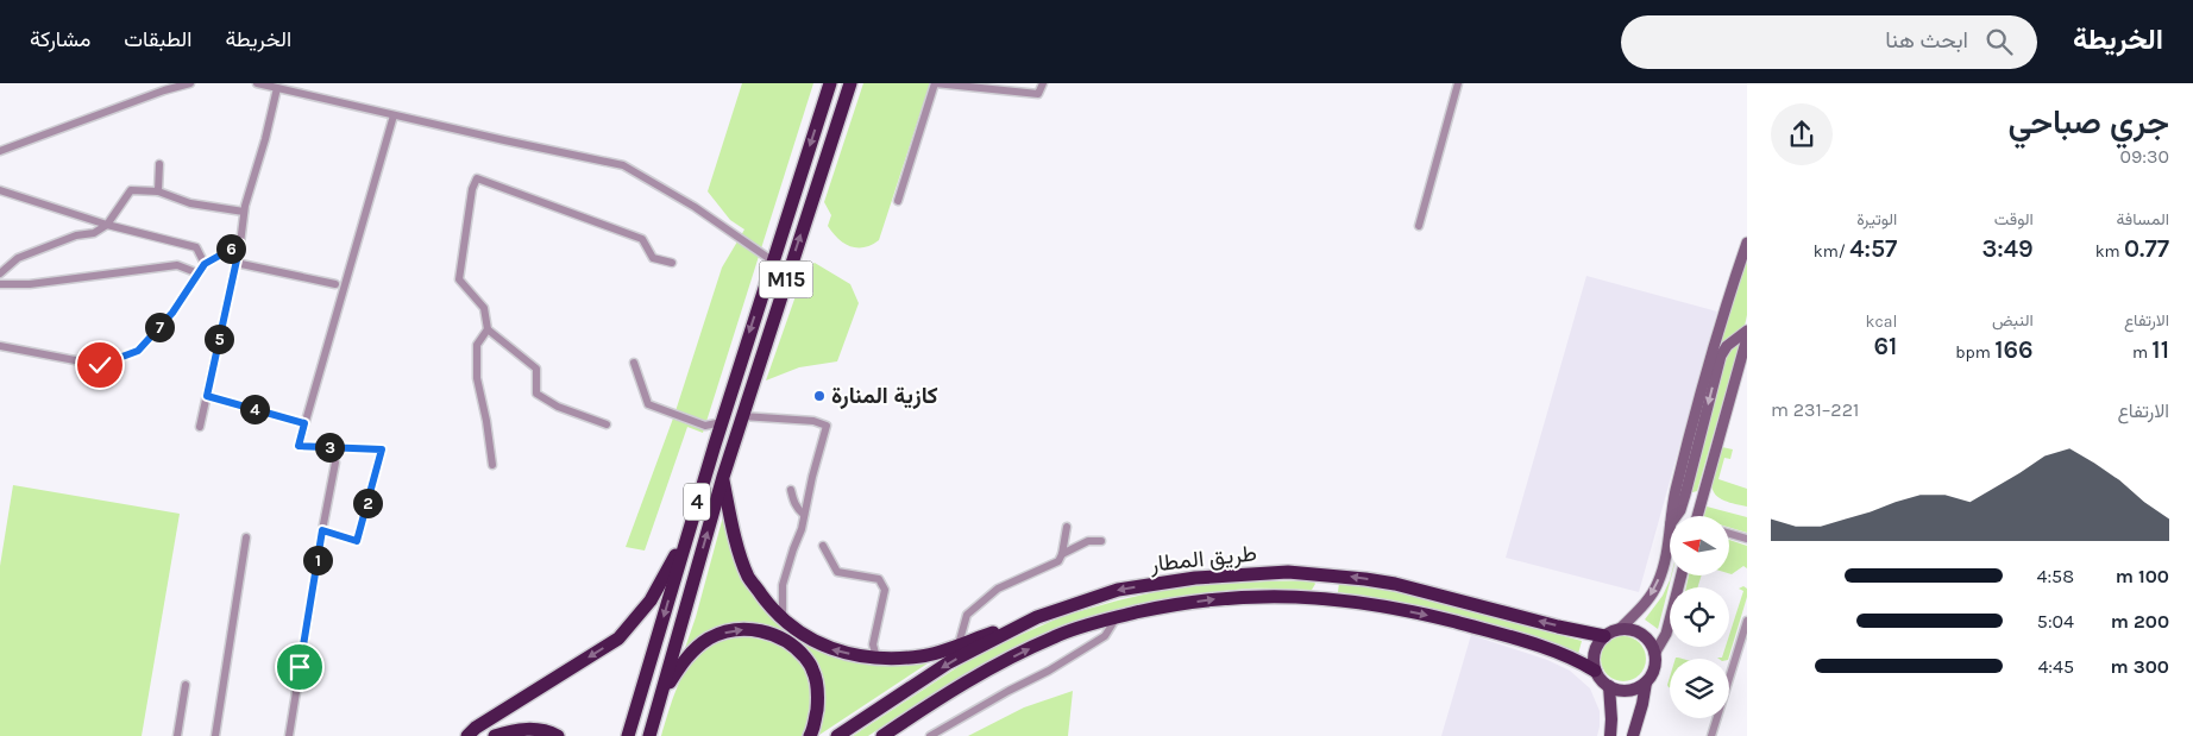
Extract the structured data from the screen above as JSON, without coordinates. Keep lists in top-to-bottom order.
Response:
{
  "streets": {
    "highway": ["M15", "4", "طريق المطار"]
  },
  "crossings": [
    ["M15", "4"]
  ],
  "places": ["كازية المنارة"],
  "north": "left",
  "page": {
    "header": "الخريطة",
    "search": "ابحث هنا",
    "nav": ["الخريطة", "الطبقات", "مشاركة"],
    "heading": ["جري صباحي", "09:30"],
    "stats": [
      ["المسافة", "0.77 km"],
      ["الوقت", "3:49"],
      ["الوتيرة", "4:57 /km"],
      ["الارتفاع", "11 m"],
      ["النبض", "166 bpm"],
      ["kcal", "61"]
    ],
    "pins": [
      "6",
      "7",
      "5",
      "4",
      "3",
      "2",
      "1"
    ],
    "chart": ["الارتفاع", "221–231 m"],
    "list": [
      {
        "name": "100 m",
        "note": "4:58"
      },
      {
        "name": "200 m",
        "note": "5:04"
      },
      {
        "name": "300 m",
        "note": "4:45"
      }
    ]
  }
}
